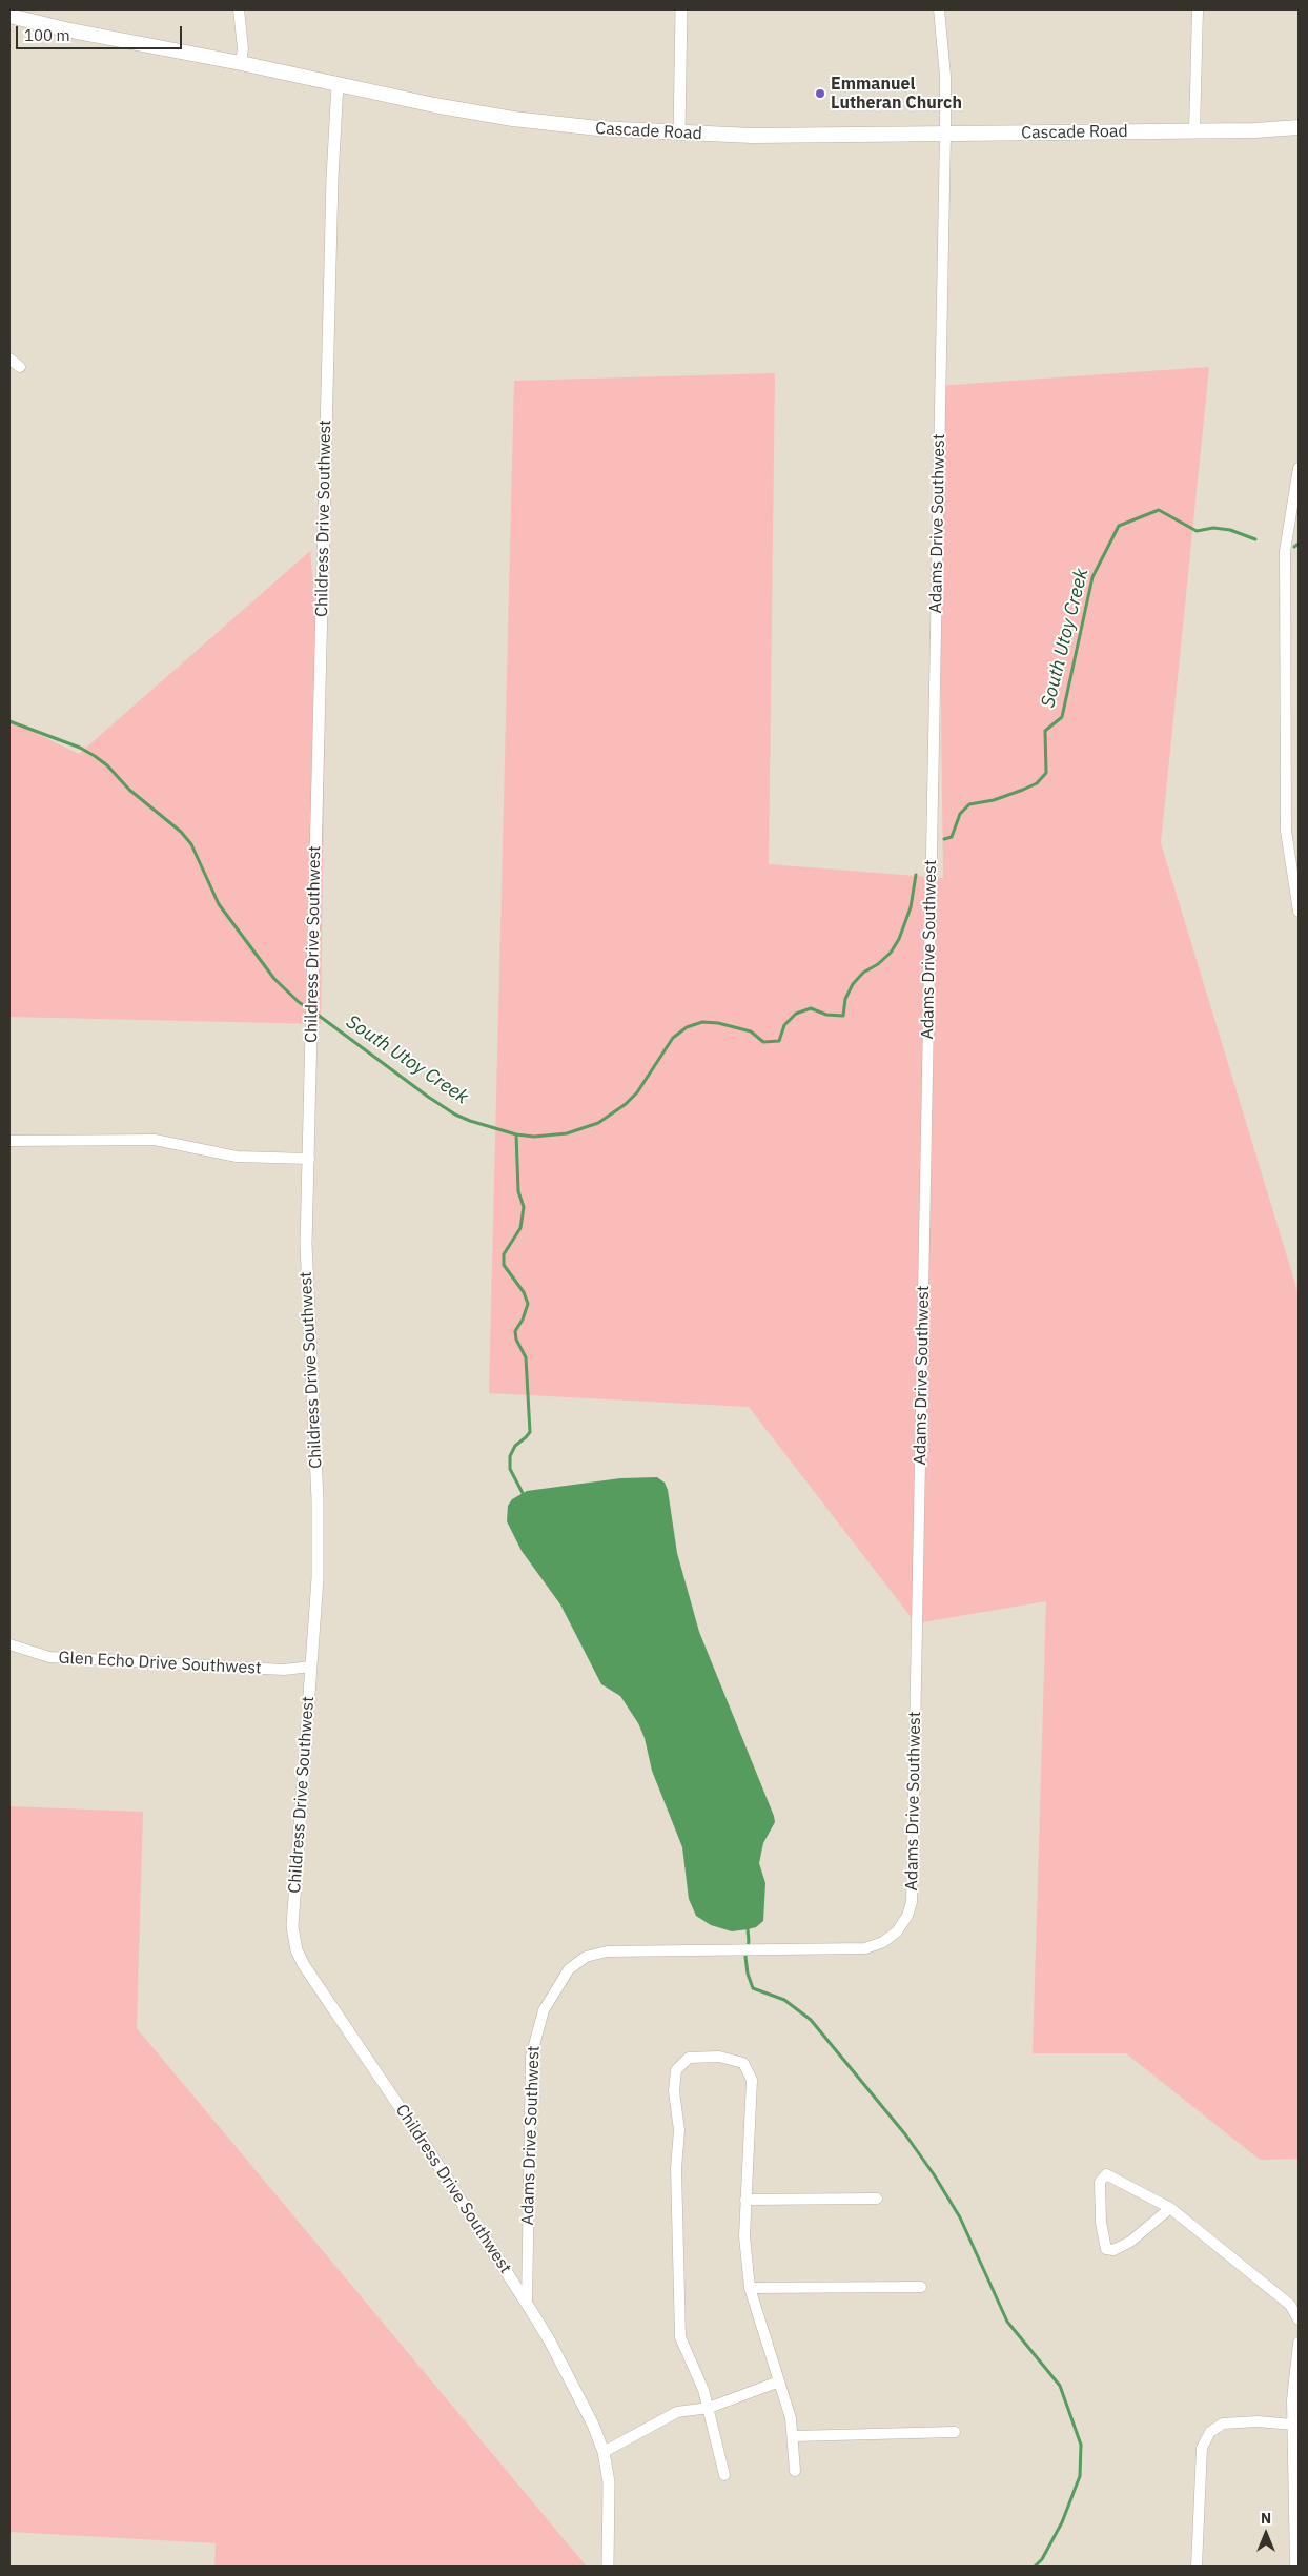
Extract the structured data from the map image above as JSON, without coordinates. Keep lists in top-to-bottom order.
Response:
{
  "streets": {
    "main road": ["Cascade Road"],
    "street": ["Childress Drive Southwest", "Adams Drive Southwest", "Glen Echo Drive Southwest"]
  },
  "crossings": [
    ["Cascade Road", "Childress Drive Southwest"],
    ["Cascade Road", "Adams Drive Southwest"],
    ["Childress Drive Southwest", "Adams Drive Southwest"],
    ["Childress Drive Southwest", "Glen Echo Drive Southwest"]
  ],
  "water": ["South Utoy Creek"],
  "places": ["Emmanuel Lutheran Church"],
  "scale_bar": "100 m",
  "north": "top"
}
